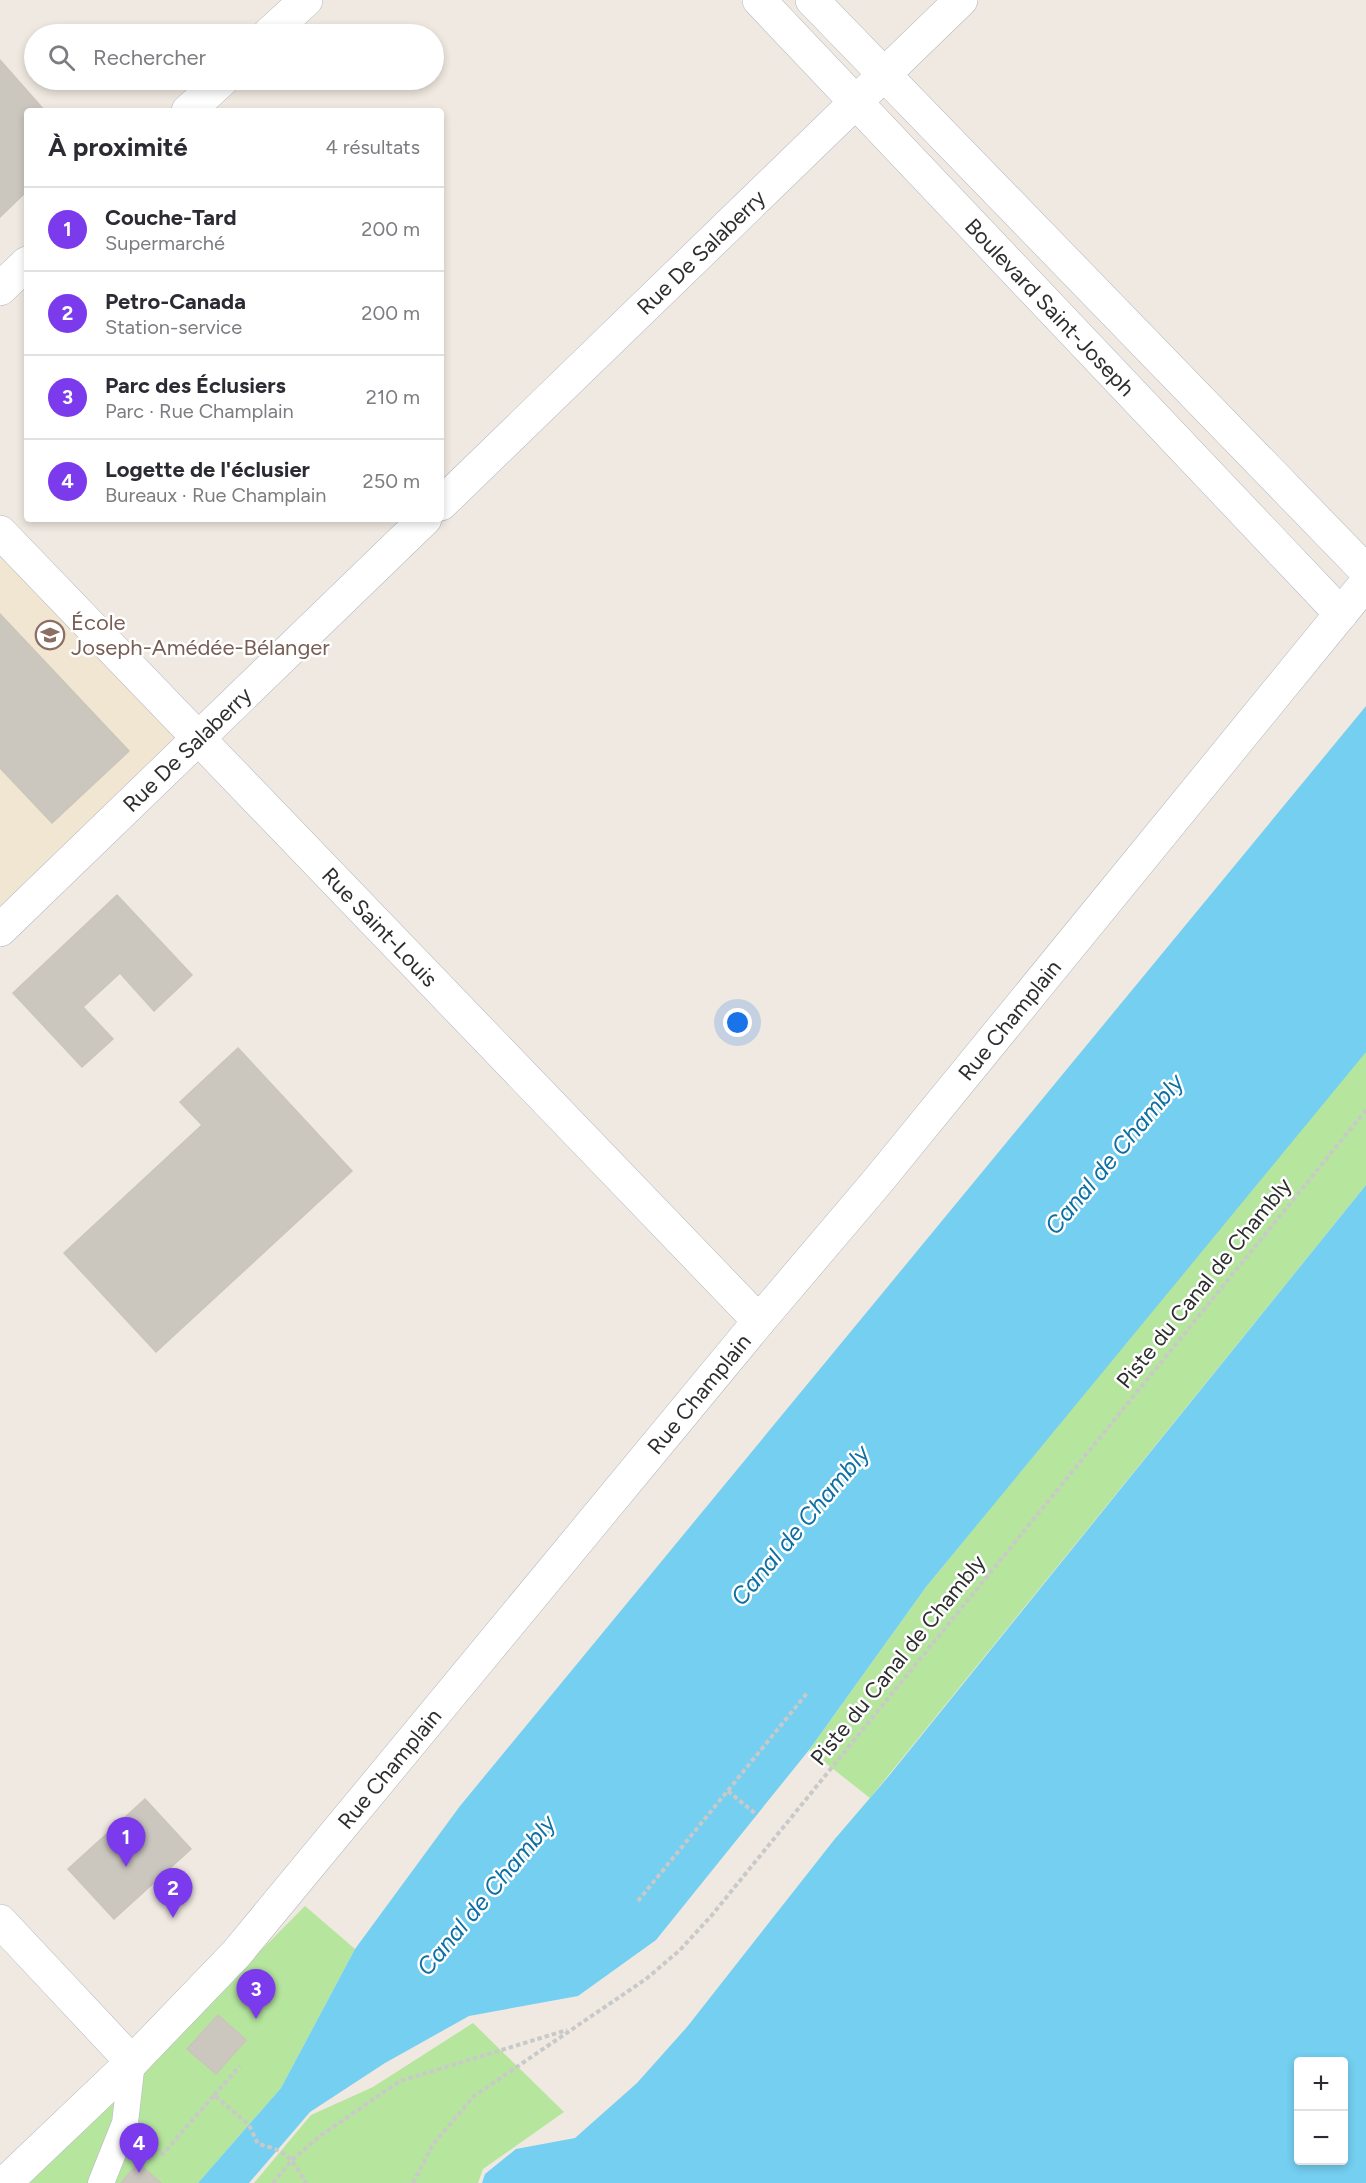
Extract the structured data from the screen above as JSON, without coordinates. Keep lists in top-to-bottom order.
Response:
{
  "streets": {
    "street": [
      "Rue De Salaberry",
      "Boulevard Saint-Joseph",
      "Rue Saint-Louis",
      "Rue Champlain"
    ],
    "path": ["Piste du Canal de Chambly"]
  },
  "crossings": [
    ["Rue De Salaberry", "Boulevard Saint-Joseph"],
    ["Rue De Salaberry", "Rue Saint-Louis"],
    ["Boulevard Saint-Joseph", "Rue Champlain"],
    ["Rue Saint-Louis", "Rue Champlain"]
  ],
  "water": ["Canal de Chambly"],
  "places": {
    "school or university": ["École Joseph-Amédée-Bélanger"]
  },
  "page": {
    "search": "Rechercher",
    "heading": ["À proximité", "4 résultats"],
    "list": [
      {
        "mark": "1",
        "name": "Couche-Tard",
        "note": "Supermarché",
        "value": "200 m"
      },
      {
        "mark": "2",
        "name": "Petro-Canada",
        "note": "Station-service",
        "value": "200 m"
      },
      {
        "mark": "3",
        "name": "Parc des Éclusiers",
        "note": "Parc · Rue Champlain",
        "value": "210 m"
      },
      {
        "mark": "4",
        "name": "Logette de l'éclusier",
        "note": "Bureaux · Rue Champlain",
        "value": "250 m"
      }
    ],
    "pins": [
      "1",
      "2",
      "3",
      "4"
    ],
    "map_buttons": ["+", "−"]
  }
}
